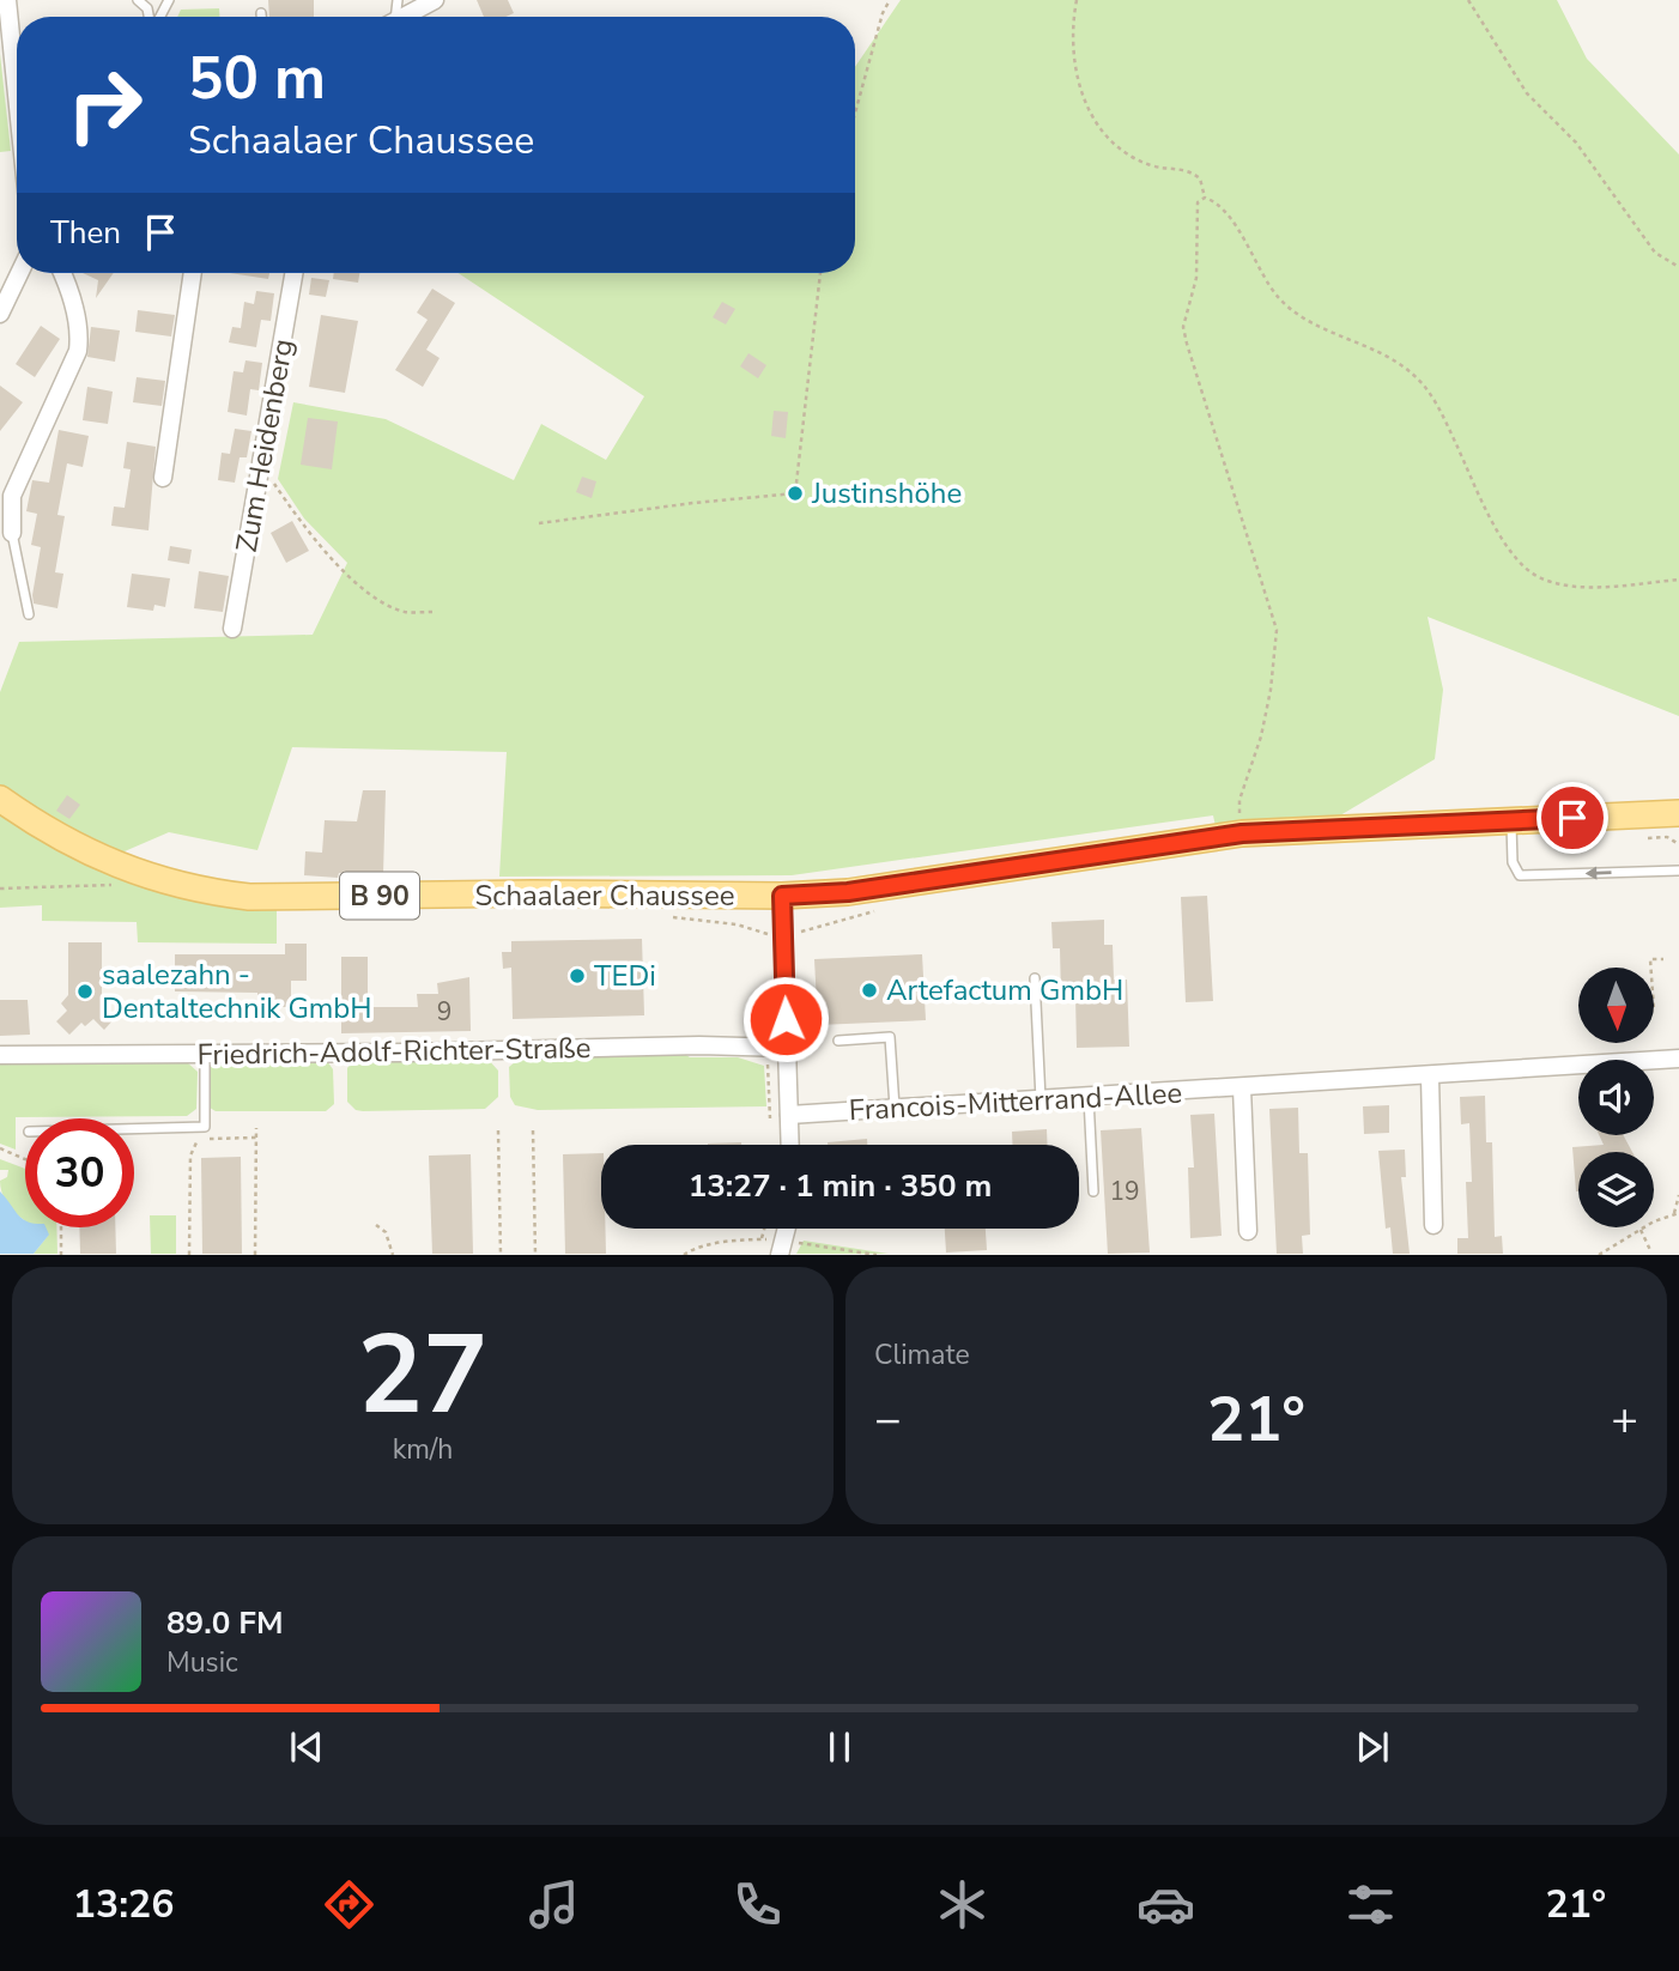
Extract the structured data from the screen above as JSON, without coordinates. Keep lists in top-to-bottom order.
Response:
{
  "streets": {
    "main road": ["B 90", "Schaalaer Chaussee"],
    "street": ["Zum Heidenberg", "Friedrich-Adolf-Richter-Straße", "Francois-Mitterrand-Allee"]
  },
  "places": [
    "Justinshöhe",
    "TEDi",
    "Artefactum GmbH",
    "saalezahn - Dentaltechnik GmbH"
  ],
  "house_numbers": ["9", "19"],
  "north": "bottom",
  "page": {
    "turn": ["50 m", "Schaalaer Chaussee"],
    "then": "Then",
    "limit": "30",
    "trip": "13:27 · 1 min · 350 m",
    "tile": [
      ["27", "km/h"],
      "Climate"
    ],
    "heat": ["−", "21°", "+"],
    "song": ["89.0 FM", "Music"],
    "tabs": ["13:26", "21°"]
  }
}
